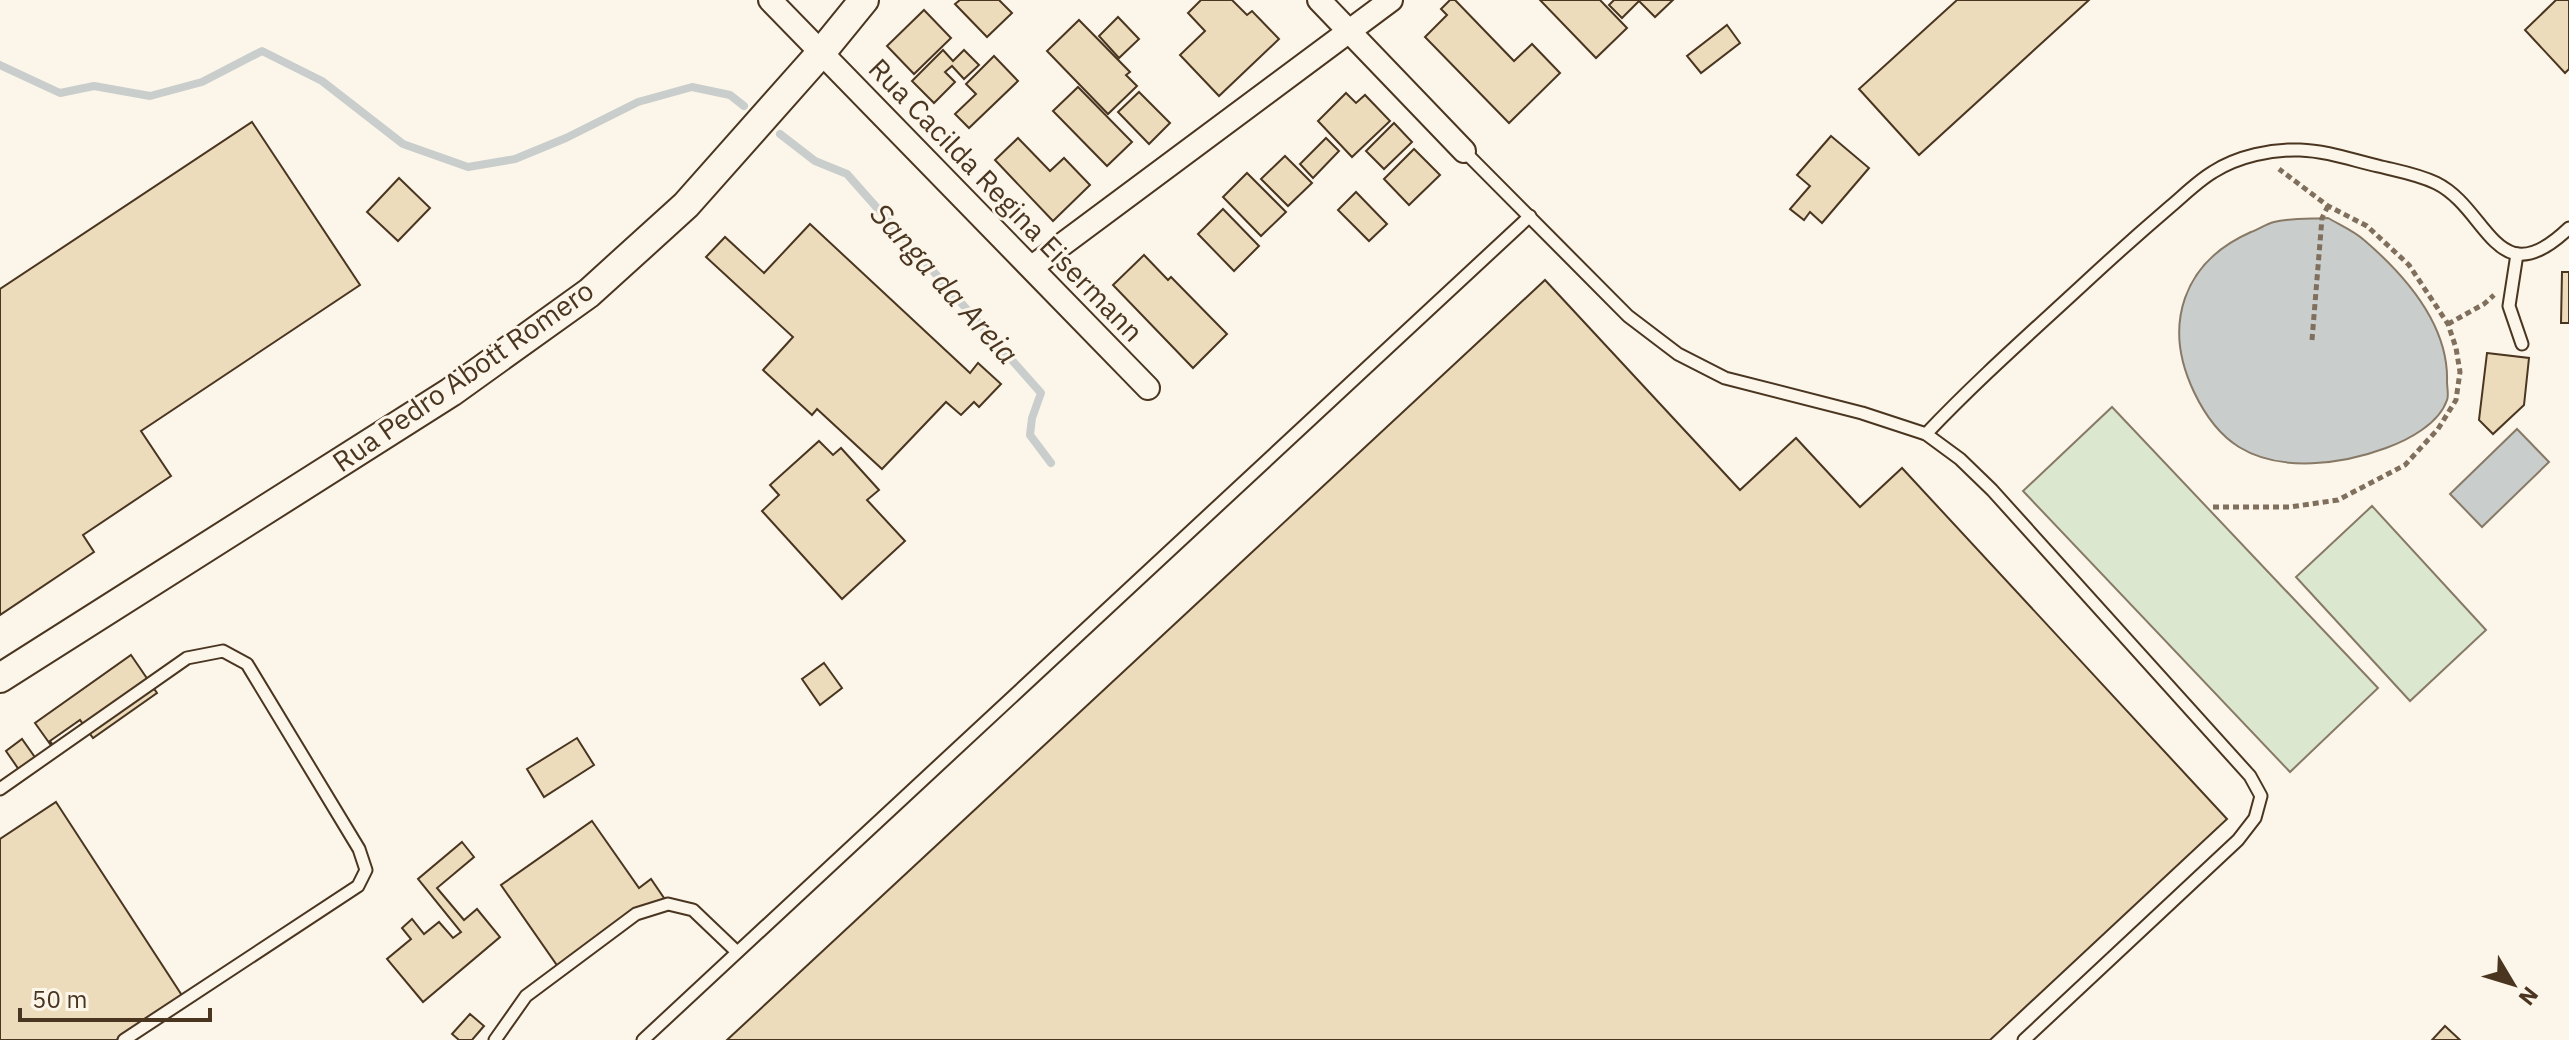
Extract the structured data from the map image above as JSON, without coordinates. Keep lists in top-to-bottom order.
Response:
{
  "streets": {
    "street": ["Rua Cacilda Regina Eisermann", "Rua Pedro Abott Romero"]
  },
  "crossings": [
    ["Rua Cacilda Regina Eisermann", "Rua Pedro Abott Romero"]
  ],
  "water": ["Sanga da Areia"],
  "scale_bar": "50 m",
  "north": "bottom right"
}
